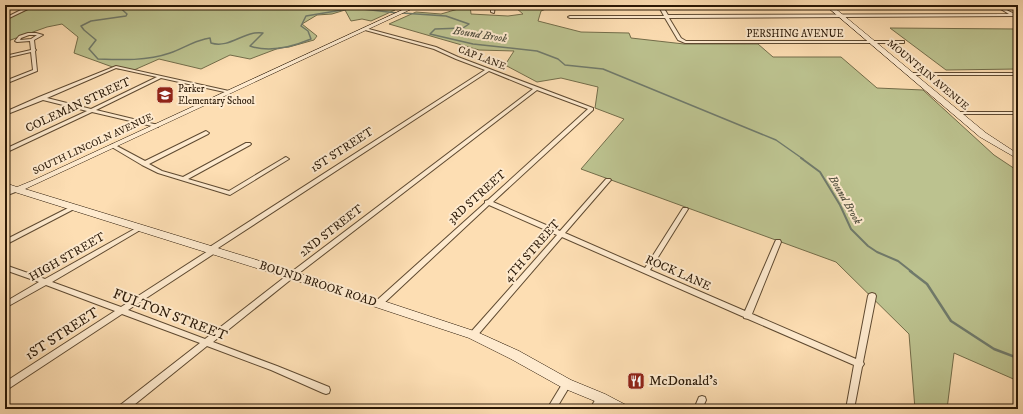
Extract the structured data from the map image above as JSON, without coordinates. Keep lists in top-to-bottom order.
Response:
{
  "streets": {
    "main road": ["MOUNTAIN AVENUE", "SOUTH LINCOLN AVENUE", "BOUND BROOK ROAD"],
    "street": [
      "PERSHING AVENUE",
      "CAP LANE",
      "COLEMAN STREET",
      "1ST STREET",
      "3RD STREET",
      "2ND STREET",
      "4TH STREET",
      "HIGH STREET",
      "ROCK LANE",
      "FULTON STREET"
    ]
  },
  "crossings": [
    ["PERSHING AVENUE", "MOUNTAIN AVENUE"],
    ["CAP LANE", "SOUTH LINCOLN AVENUE"],
    ["CAP LANE", "1ST STREET"],
    ["CAP LANE", "3RD STREET"],
    ["CAP LANE", "2ND STREET"],
    ["SOUTH LINCOLN AVENUE", "BOUND BROOK ROAD"],
    ["1ST STREET", "BOUND BROOK ROAD"],
    ["1ST STREET", "FULTON STREET"],
    ["3RD STREET", "ROCK LANE"],
    ["3RD STREET", "BOUND BROOK ROAD"],
    ["2ND STREET", "BOUND BROOK ROAD"],
    ["2ND STREET", "FULTON STREET"],
    ["4TH STREET", "ROCK LANE"],
    ["4TH STREET", "BOUND BROOK ROAD"],
    ["HIGH STREET", "BOUND BROOK ROAD"],
    ["HIGH STREET", "FULTON STREET"]
  ],
  "water": ["Bound Brook"],
  "places": {
    "school or university": ["Parker Elementary School"],
    "restaurant": ["McDonald's"]
  }
}
